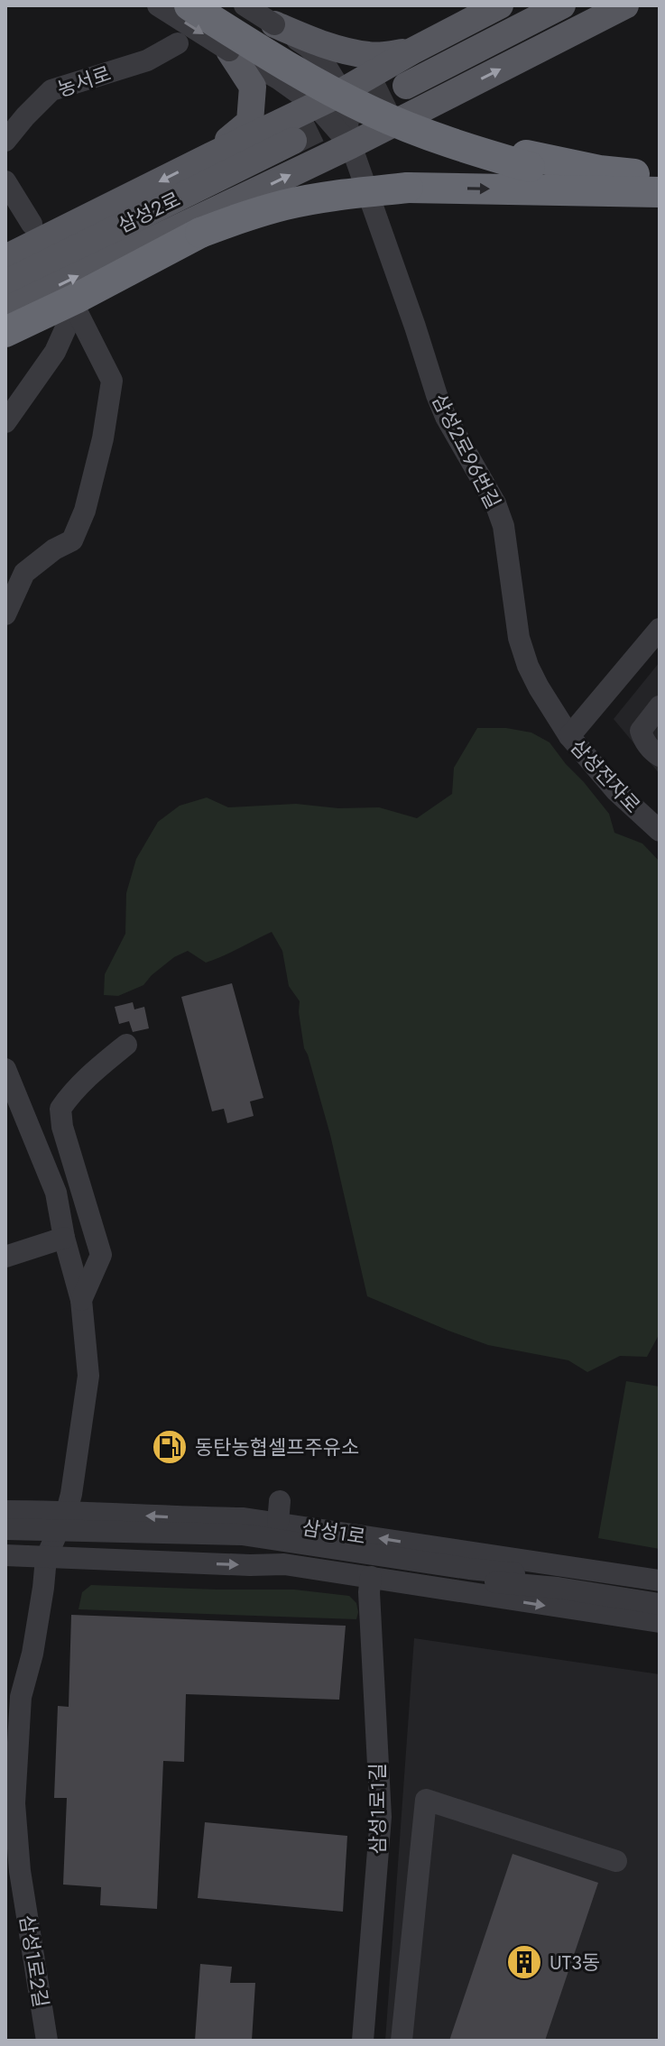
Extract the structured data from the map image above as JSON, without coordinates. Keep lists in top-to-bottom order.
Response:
{
  "streets": {
    "main road": ["삼성2로"],
    "street": [
      "농서로",
      "삼성2로96번길",
      "삼성전자로",
      "삼성1로",
      "삼성1로1길",
      "삼성1로2길"
    ]
  },
  "crossings": [
    ["삼성2로96번길", "삼성전자로"],
    ["삼성1로", "삼성1로1길"],
    ["삼성1로", "삼성1로2길"]
  ],
  "places": {
    "fuel station": ["동탄농협셀프주유소"],
    "building": ["UT3동"]
  }
}
